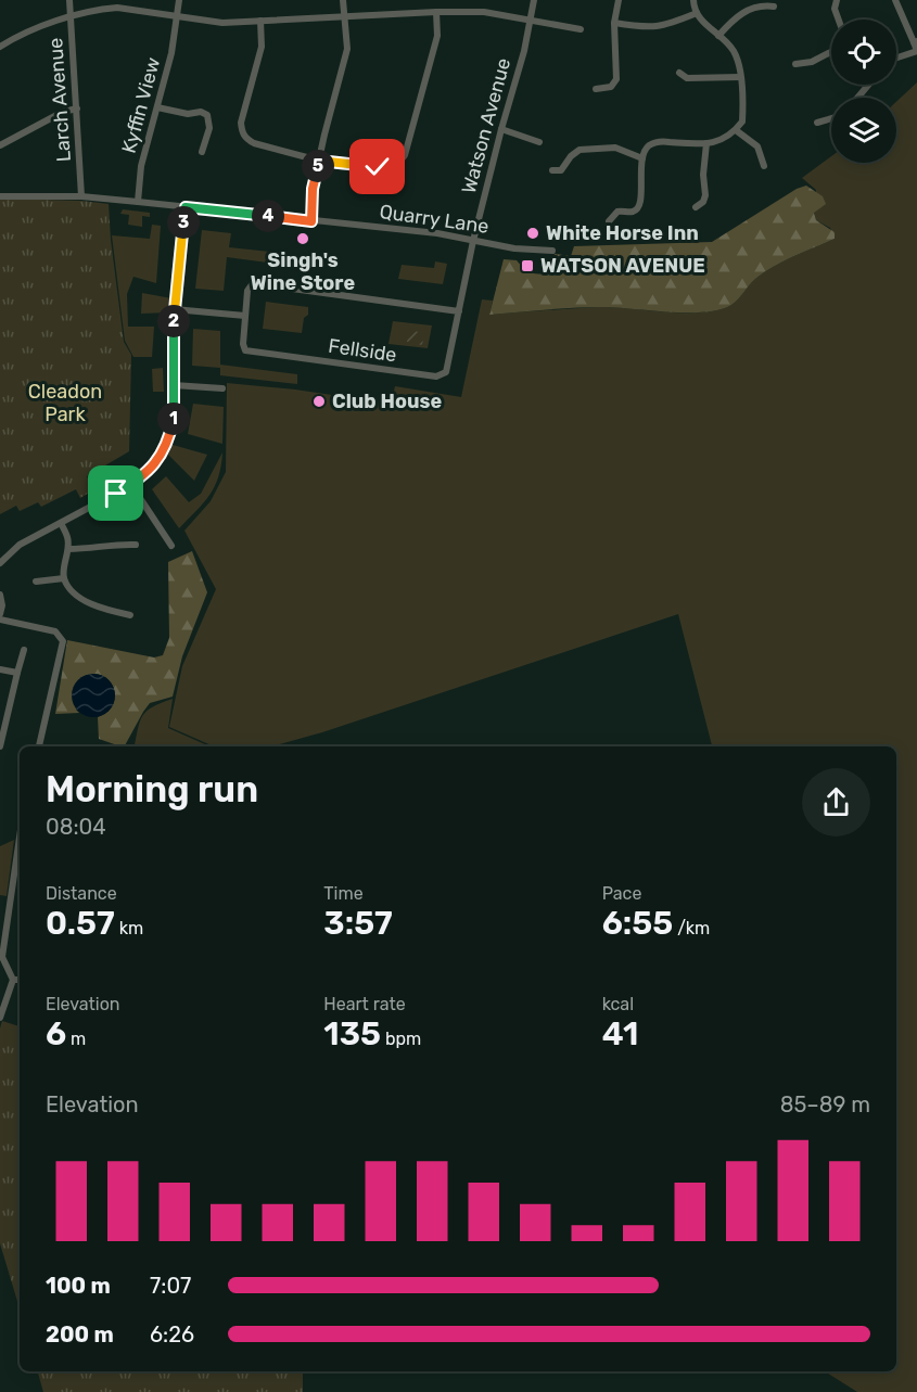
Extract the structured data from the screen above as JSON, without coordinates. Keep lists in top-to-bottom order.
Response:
{
  "streets": {
    "street": [
      "Larch Avenue",
      "Kyffin View",
      "Watson Avenue",
      "Quarry Lane",
      "Fellside"
    ]
  },
  "crossings": [
    ["Larch Avenue", "Quarry Lane"],
    ["Kyffin View", "Quarry Lane"],
    ["Watson Avenue", "Quarry Lane"],
    ["Watson Avenue", "Fellside"]
  ],
  "parks": ["Cleadon Park"],
  "places": {
    "other": ["White Horse Inn", "Singh's Wine Store", "Club House"],
    "transit": ["WATSON AVENUE"]
  },
  "page": {
    "pins": [
      "5",
      "4",
      "3",
      "2",
      "1"
    ],
    "heading": ["Morning run", "08:04"],
    "stats": [
      ["Distance", "0.57 km"],
      ["Time", "3:57"],
      ["Pace", "6:55 /km"],
      ["Elevation", "6 m"],
      ["Heart rate", "135 bpm"],
      ["kcal", "41"]
    ],
    "chart": ["Elevation", "85–89 m"],
    "list": [
      {
        "name": "100 m",
        "note": "7:07"
      },
      {
        "name": "200 m",
        "note": "6:26"
      }
    ]
  }
}
